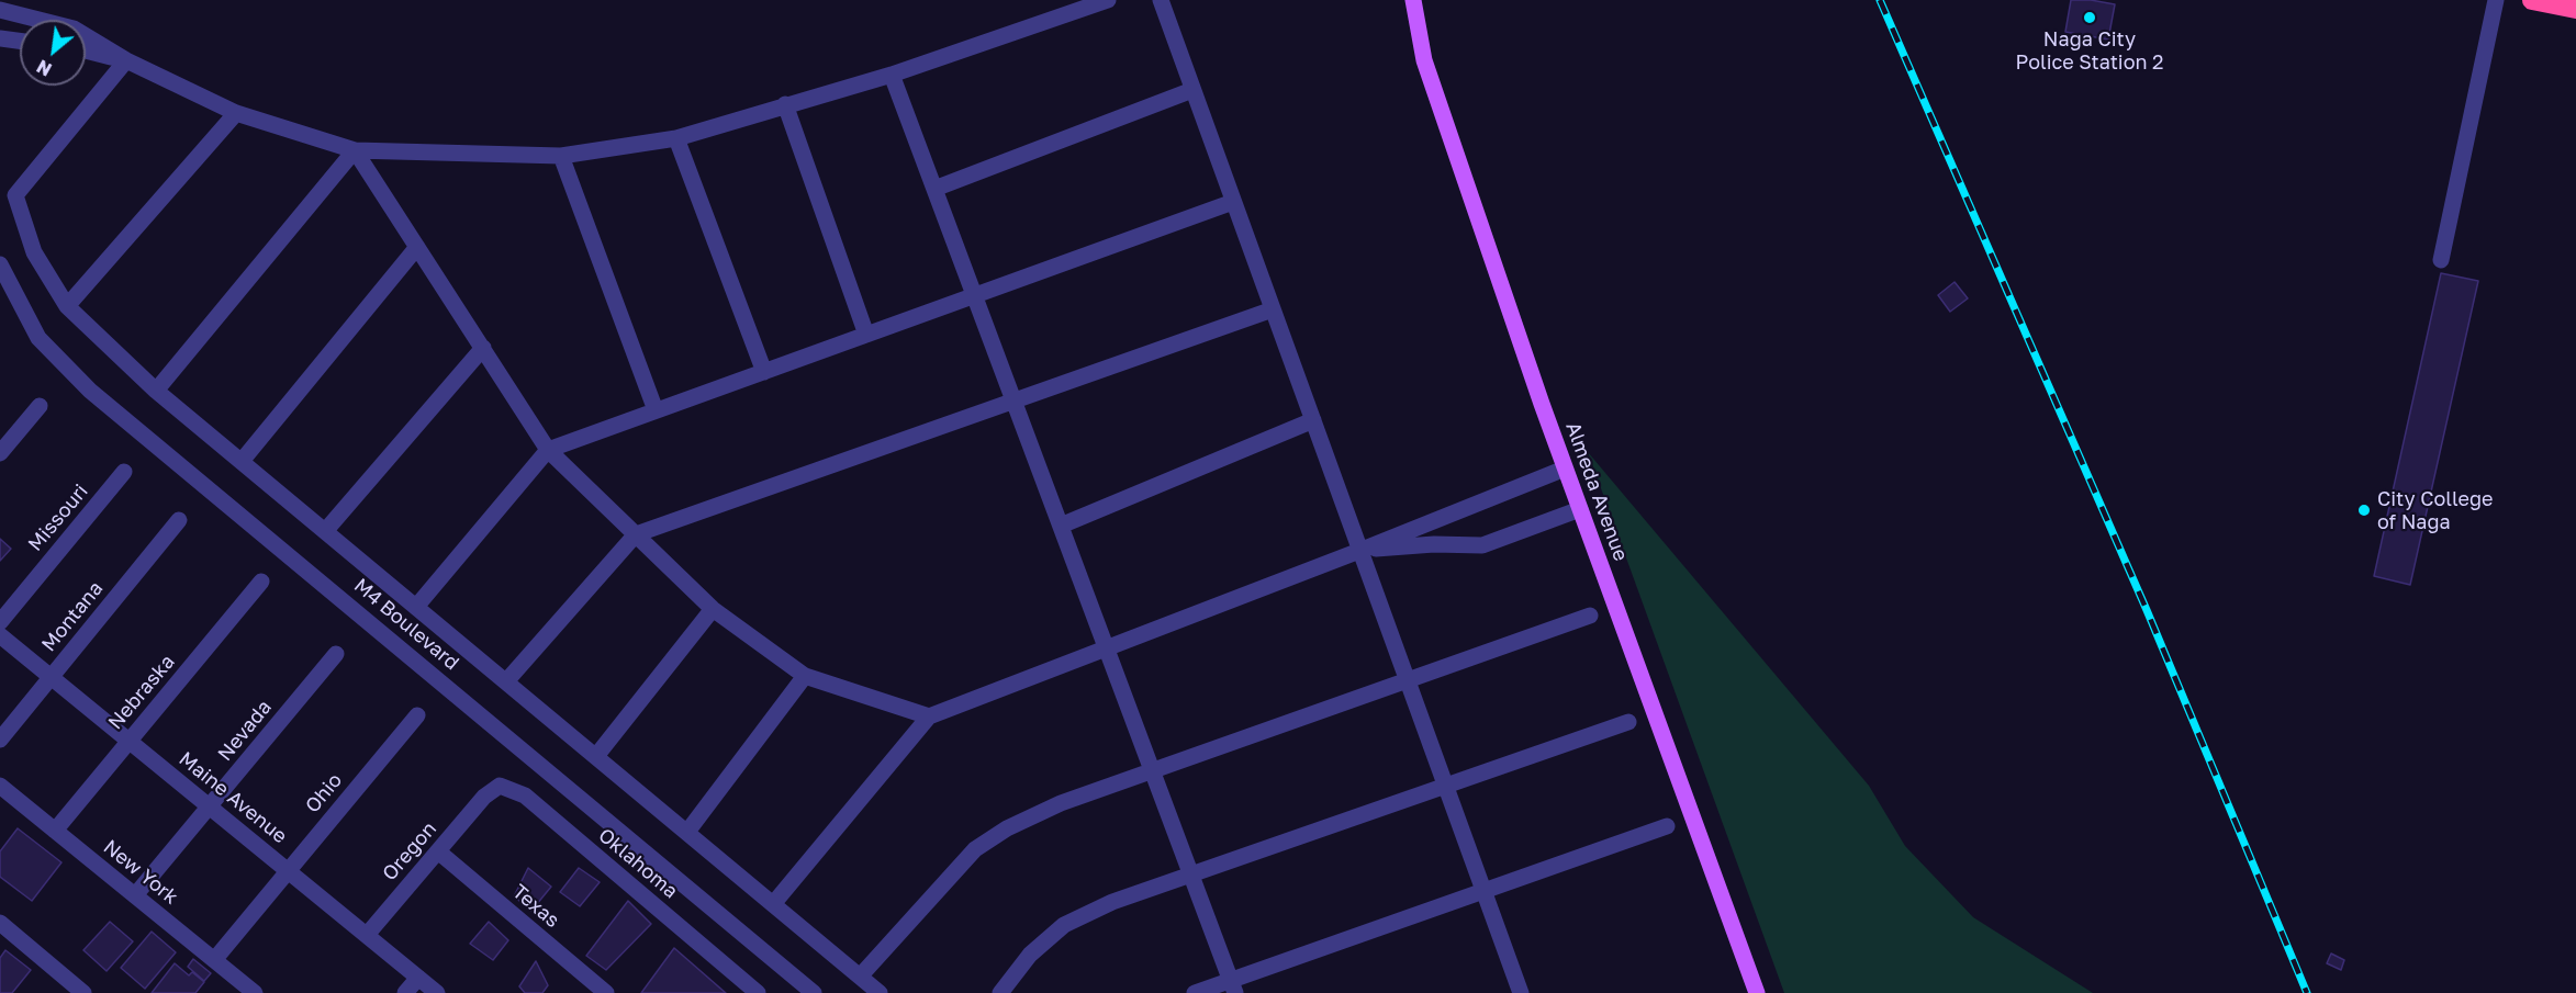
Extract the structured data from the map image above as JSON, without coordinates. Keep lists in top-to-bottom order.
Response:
{
  "streets": {
    "main road": ["Almeda Avenue"],
    "street": [
      "Missouri",
      "Montana",
      "M4 Boulevard",
      "Nebraska",
      "Nevada",
      "Ohio",
      "Maine Avenue",
      "Oregon",
      "Oklahoma",
      "New York",
      "Texas"
    ]
  },
  "crossings": [
    ["Montana", "Maine Avenue"],
    ["Nebraska", "Maine Avenue"],
    ["Nebraska", "New York"],
    ["Nevada", "Maine Avenue"],
    ["Nevada", "New York"],
    ["Ohio", "Maine Avenue"],
    ["Ohio", "New York"],
    ["Maine Avenue", "Oregon"],
    ["Oregon", "Oklahoma"],
    ["Oregon", "Texas"]
  ],
  "places": ["Naga City Police Station 2", "City College of Naga"],
  "north": "bottom left"
}
